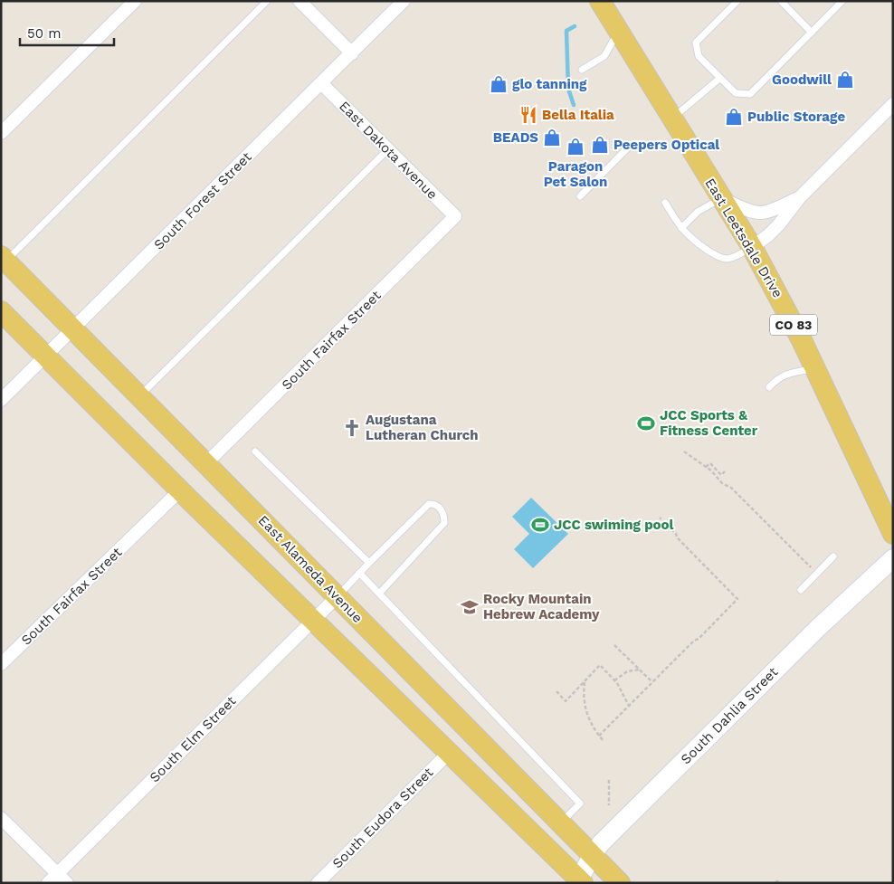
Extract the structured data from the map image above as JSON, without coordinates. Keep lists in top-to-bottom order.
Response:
{
  "streets": {
    "main road": ["East Leetsdale Drive", "CO 83", "East Alameda Avenue"],
    "street": [
      "East Dakota Avenue",
      "South Forest Street",
      "South Fairfax Street",
      "South Dahlia Street",
      "South Elm Street",
      "South Eudora Street"
    ]
  },
  "crossings": [
    ["East Dakota Avenue", "South Forest Street"],
    ["East Dakota Avenue", "South Fairfax Street"],
    ["South Forest Street", "East Alameda Avenue"],
    ["South Fairfax Street", "East Alameda Avenue"],
    ["East Alameda Avenue", "South Dahlia Street"],
    ["East Alameda Avenue", "South Elm Street"]
  ],
  "places": {
    "shop": [
      "Goodwill",
      "glo tanning",
      "Public Storage",
      "BEADS",
      "Peepers Optical",
      "Paragon Pet Salon"
    ],
    "restaurant": ["Bella Italia"],
    "sports": ["JCC Sports & Fitness Center", "JCC swiming pool"],
    "church": ["Augustana Lutheran Church"],
    "school or university": ["Rocky Mountain Hebrew Academy"]
  },
  "scale_bar": "50 m"
}
